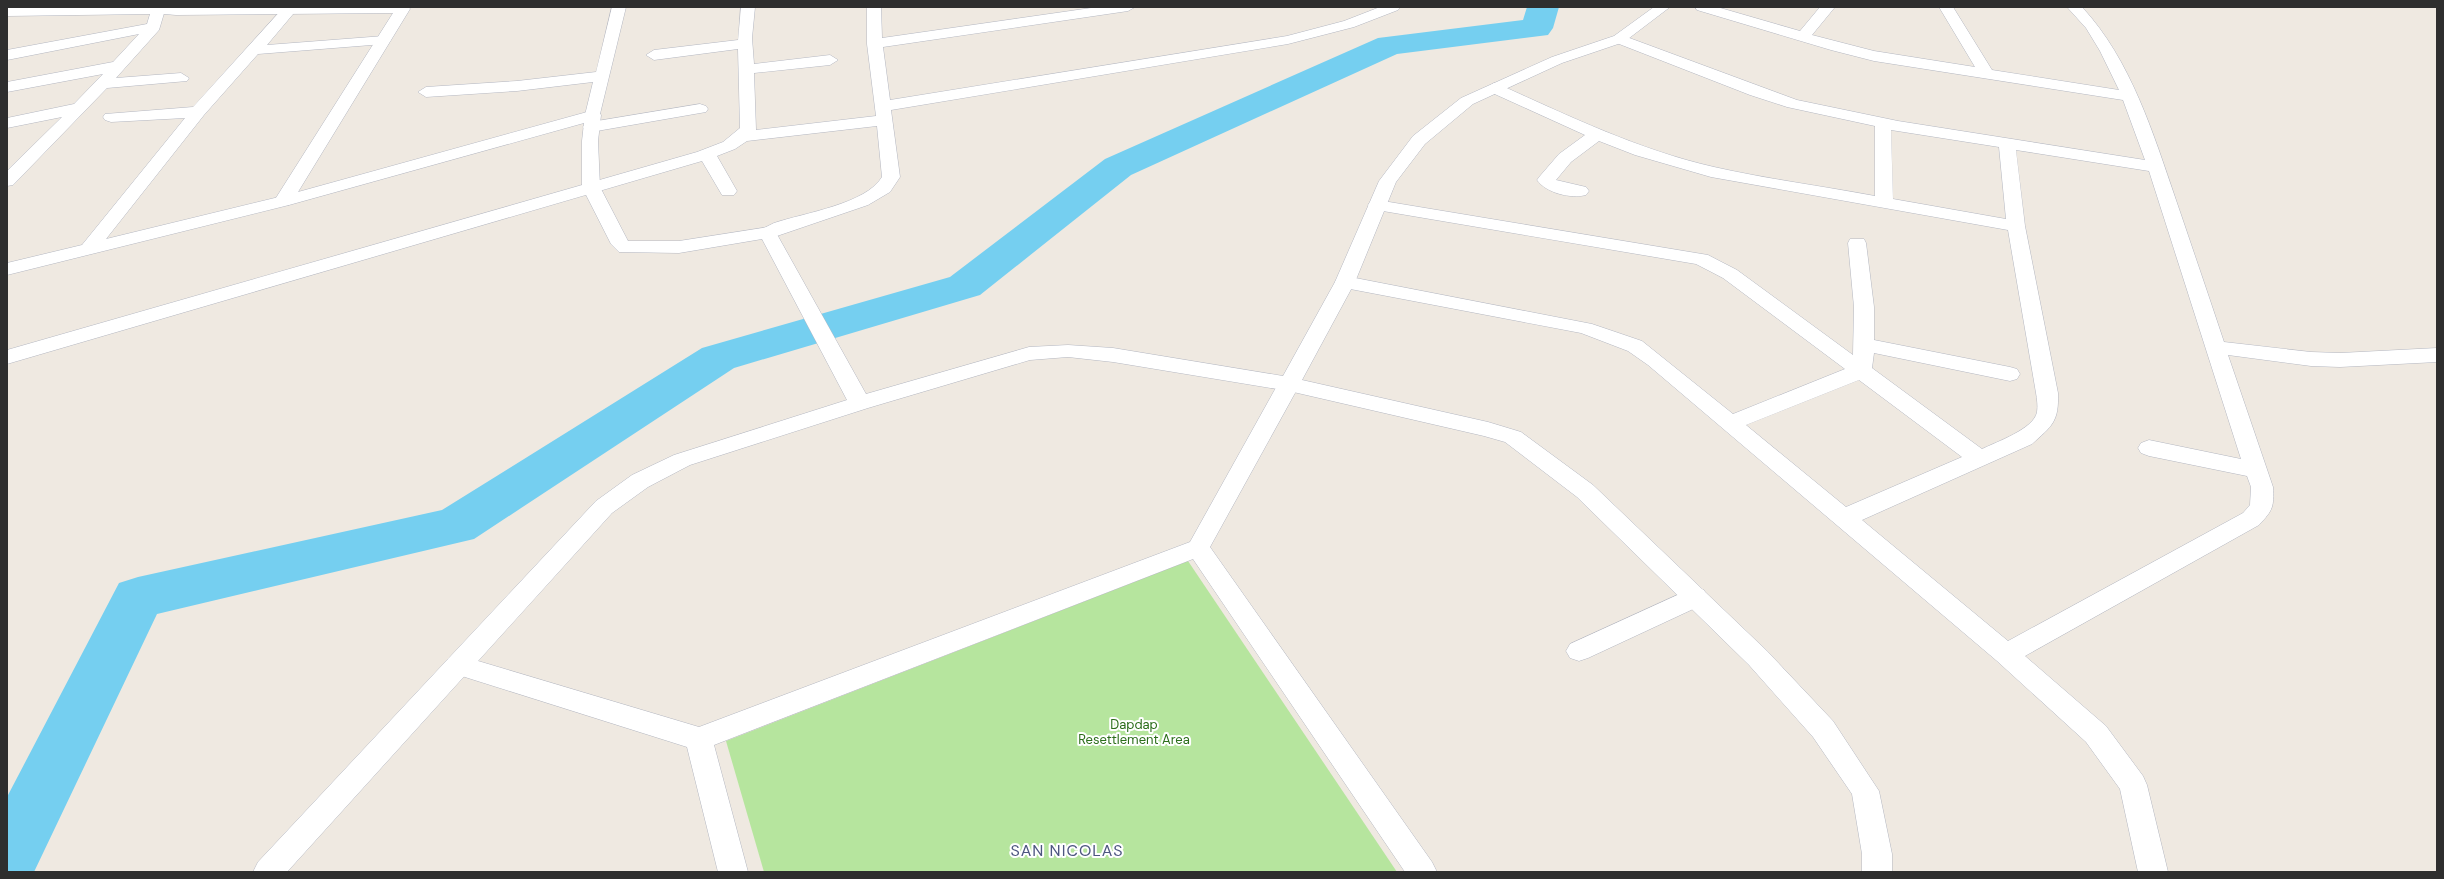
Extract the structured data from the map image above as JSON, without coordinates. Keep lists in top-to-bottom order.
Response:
{
  "districts": ["SAN NICOLAS"],
  "parks": ["Dapdap Resettlement Area"]
}
